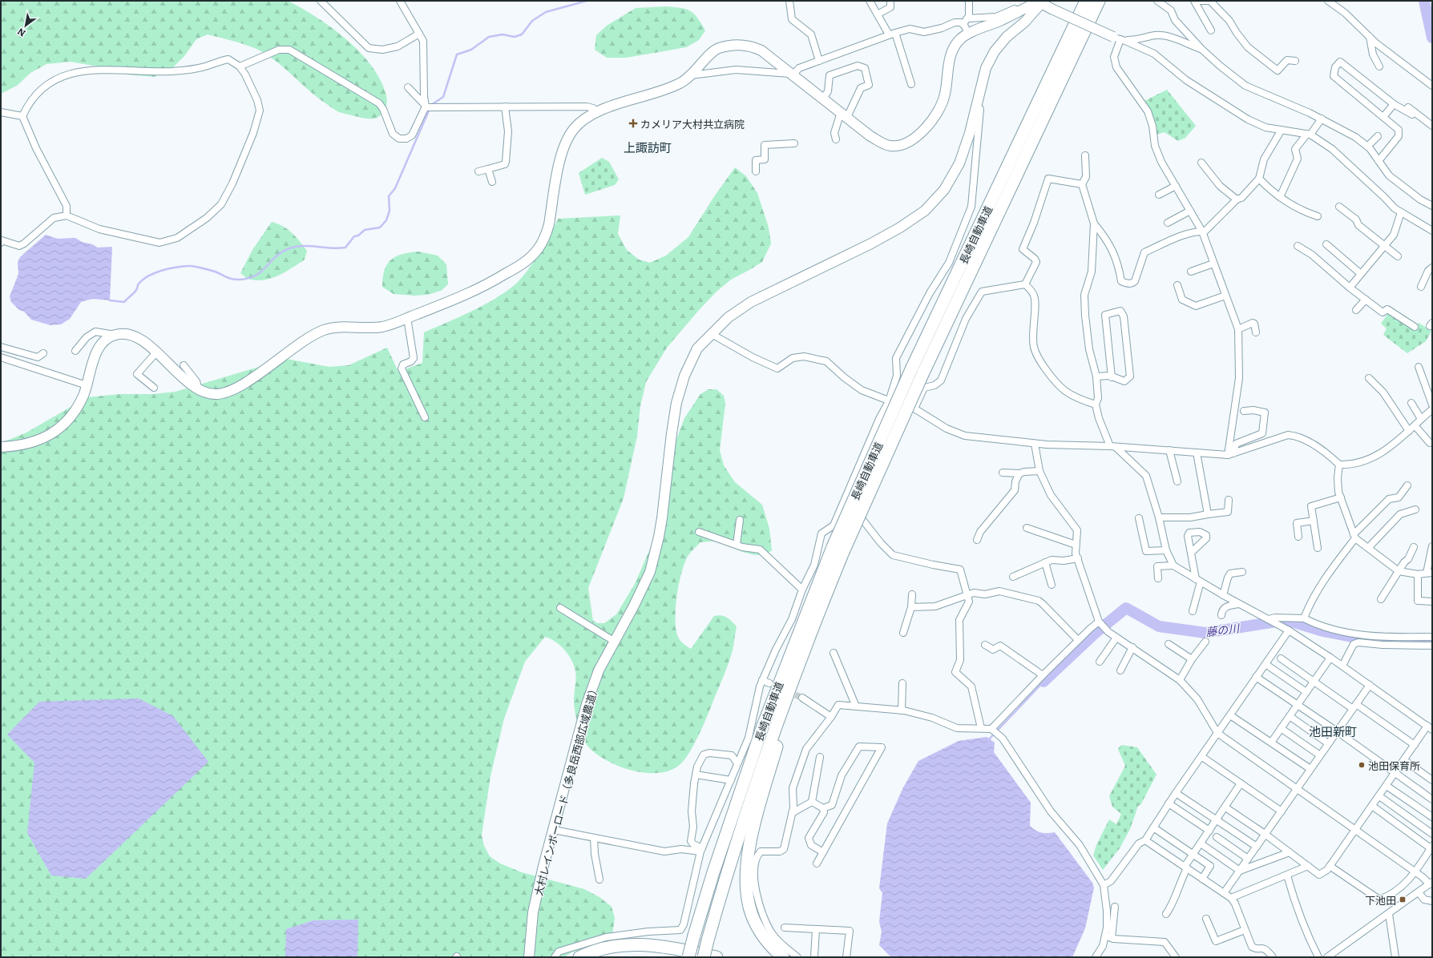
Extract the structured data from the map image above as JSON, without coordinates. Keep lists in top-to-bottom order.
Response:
{
  "streets": {
    "highway": ["長崎自動車道"],
    "street": ["大村レインボーロード（多良岳西部広域農道）"]
  },
  "districts": ["上諏訪町", "池田新町"],
  "water": ["藤の川"],
  "places": {
    "health": ["カメリア大村共立病院"],
    "other": ["池田保育所"],
    "transit": ["下池田"]
  },
  "north": "bottom left"
}
